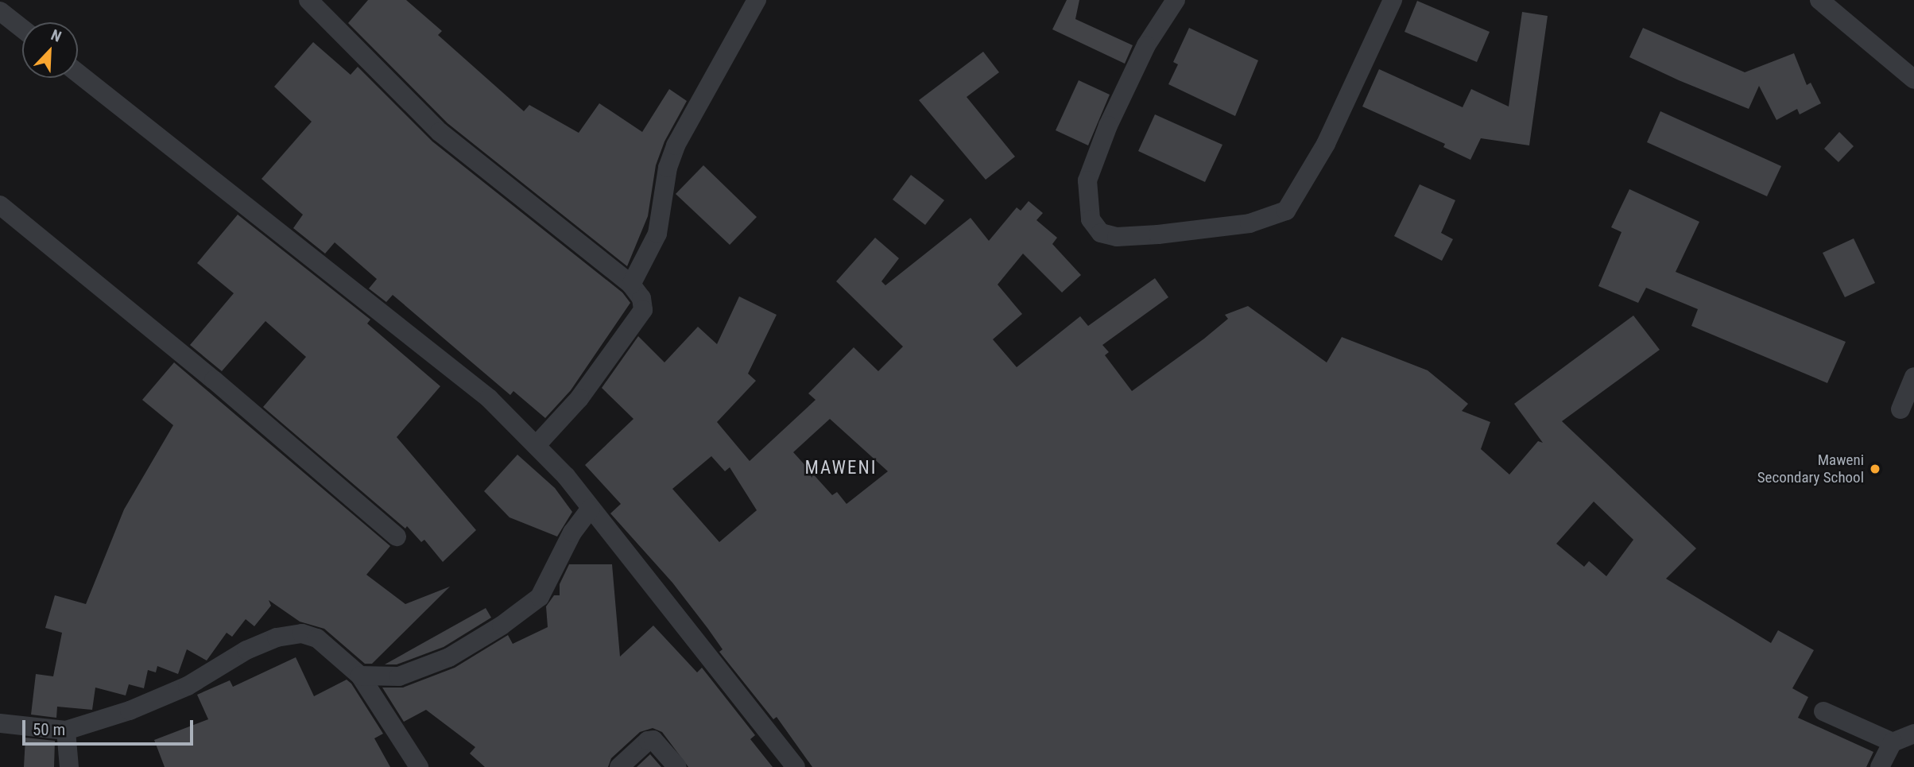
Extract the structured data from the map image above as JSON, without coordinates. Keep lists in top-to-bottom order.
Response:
{
  "districts": ["MAWENI"],
  "places": ["Maweni Secondary School"],
  "scale_bar": "50 m",
  "north": "top right"
}
